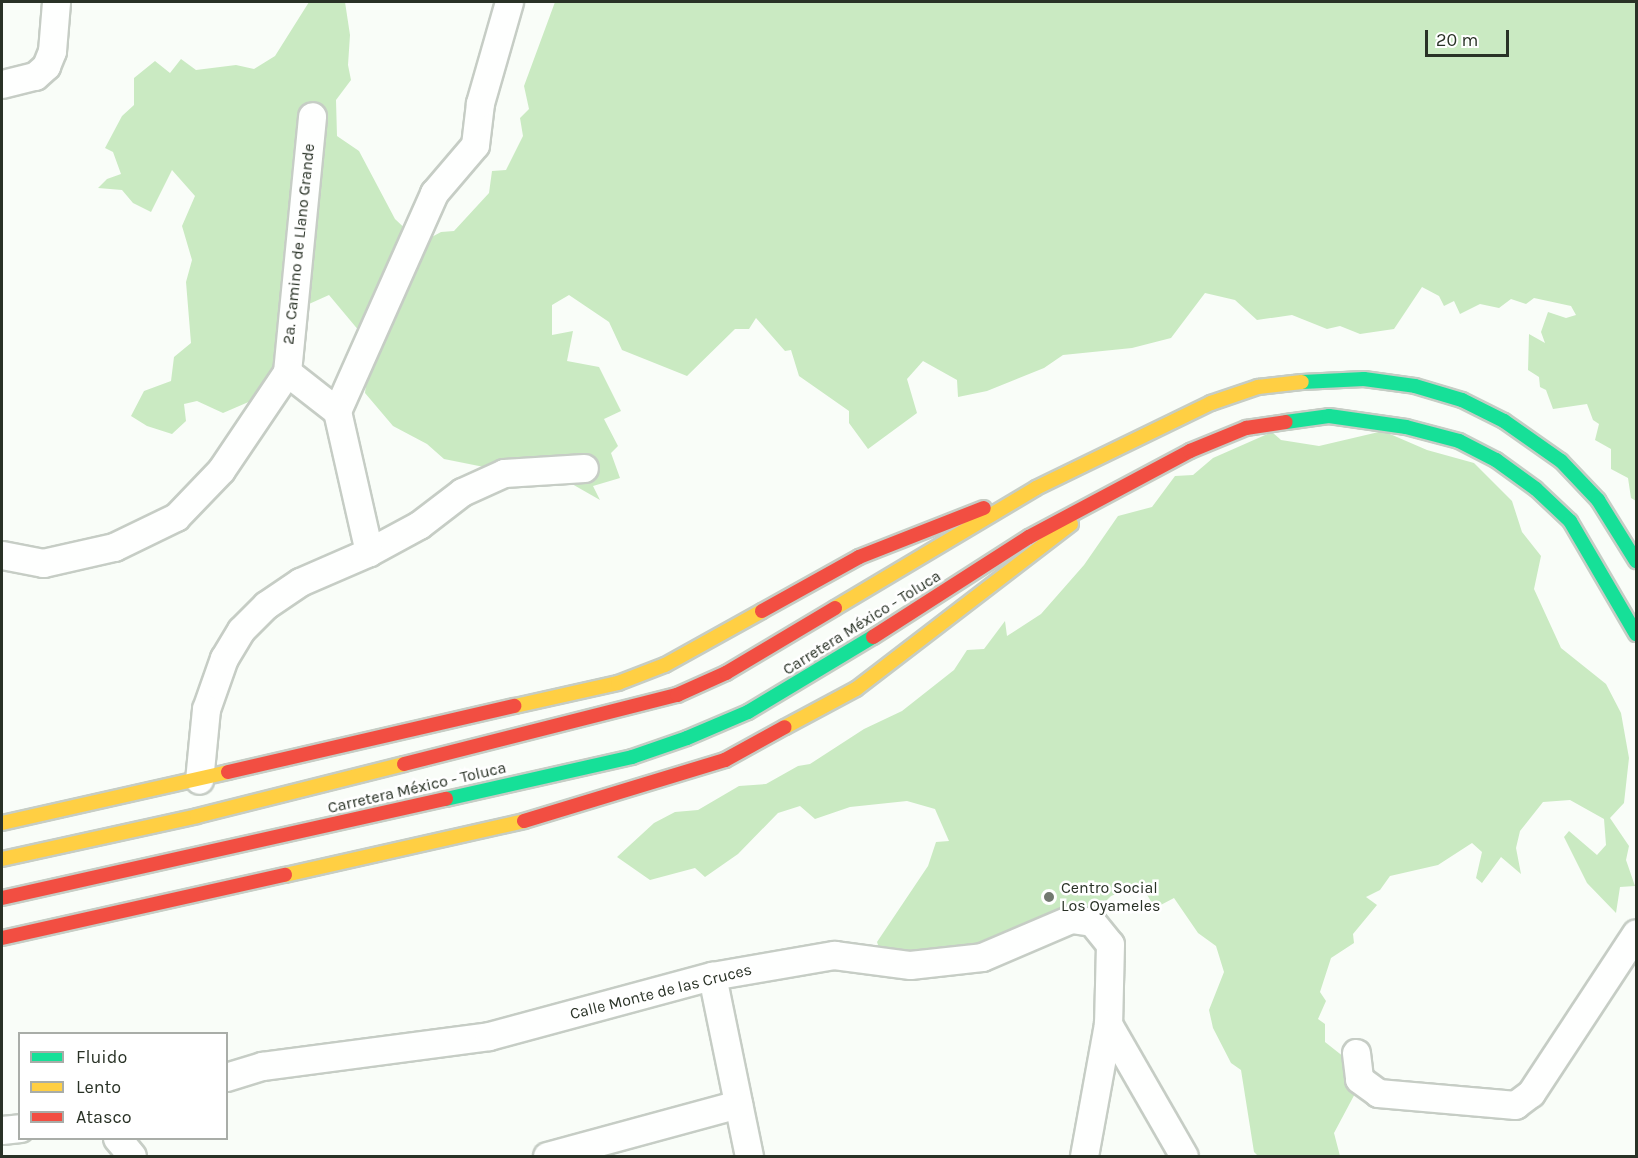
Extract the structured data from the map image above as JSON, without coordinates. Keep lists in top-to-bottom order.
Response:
{
  "streets": {
    "main road": ["Carretera México - Toluca"],
    "street": ["2a. Camino de Llano Grande", "Calle Monte de las Cruces"]
  },
  "places": ["Centro Social Los Oyameles"],
  "legend": ["Fluido", "Lento", "Atasco"],
  "scale_bar": "20 m"
}
